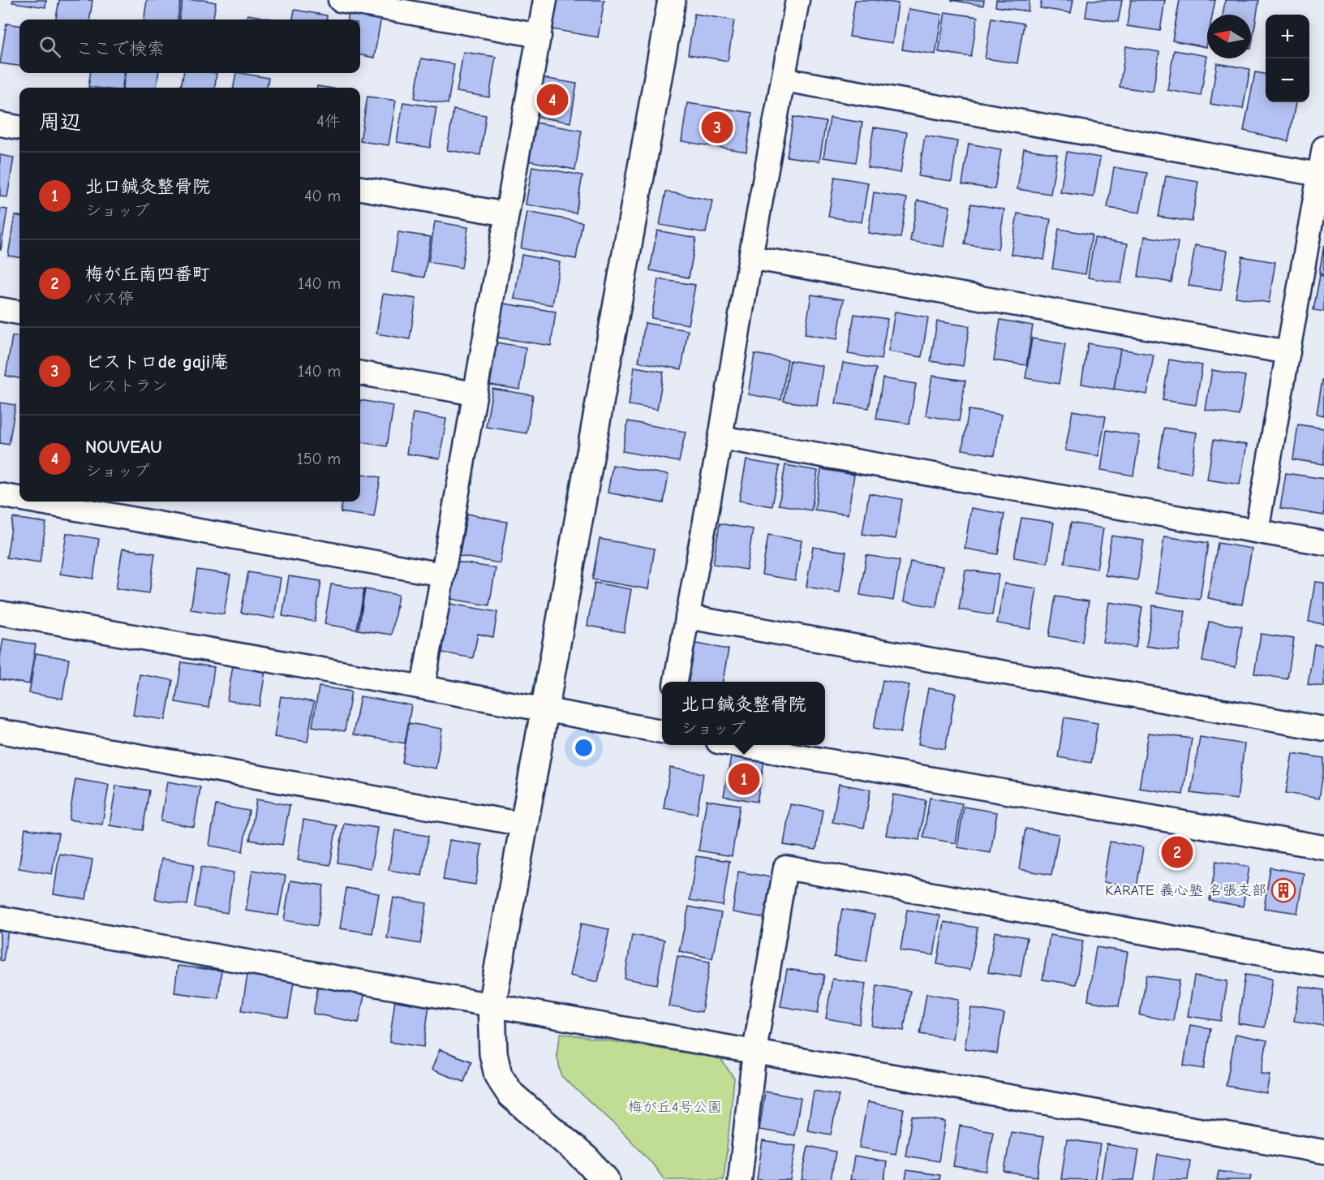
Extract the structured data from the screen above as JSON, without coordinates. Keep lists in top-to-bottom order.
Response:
{
  "parks": ["梅が丘4号公園"],
  "places": {
    "building": ["KARATE 義心塾 名張支部"]
  },
  "north": "left",
  "page": {
    "map_buttons": ["+", "−"],
    "search": "ここで検索",
    "pins": [
      "4",
      "3",
      "1",
      "2"
    ],
    "heading": ["周辺", "4件"],
    "list": [
      {
        "mark": "1",
        "name": "北口鍼灸整骨院",
        "note": "ショップ",
        "value": "40 m"
      },
      {
        "mark": "2",
        "name": "梅が丘南四番町",
        "note": "バス停",
        "value": "140 m"
      },
      {
        "mark": "3",
        "name": "ビストロde gaji庵",
        "note": "レストラン",
        "value": "140 m"
      },
      {
        "mark": "4",
        "name": "NOUVEAU",
        "note": "ショップ",
        "value": "150 m"
      }
    ],
    "popup": ["北口鍼灸整骨院", "ショップ"]
  }
}
